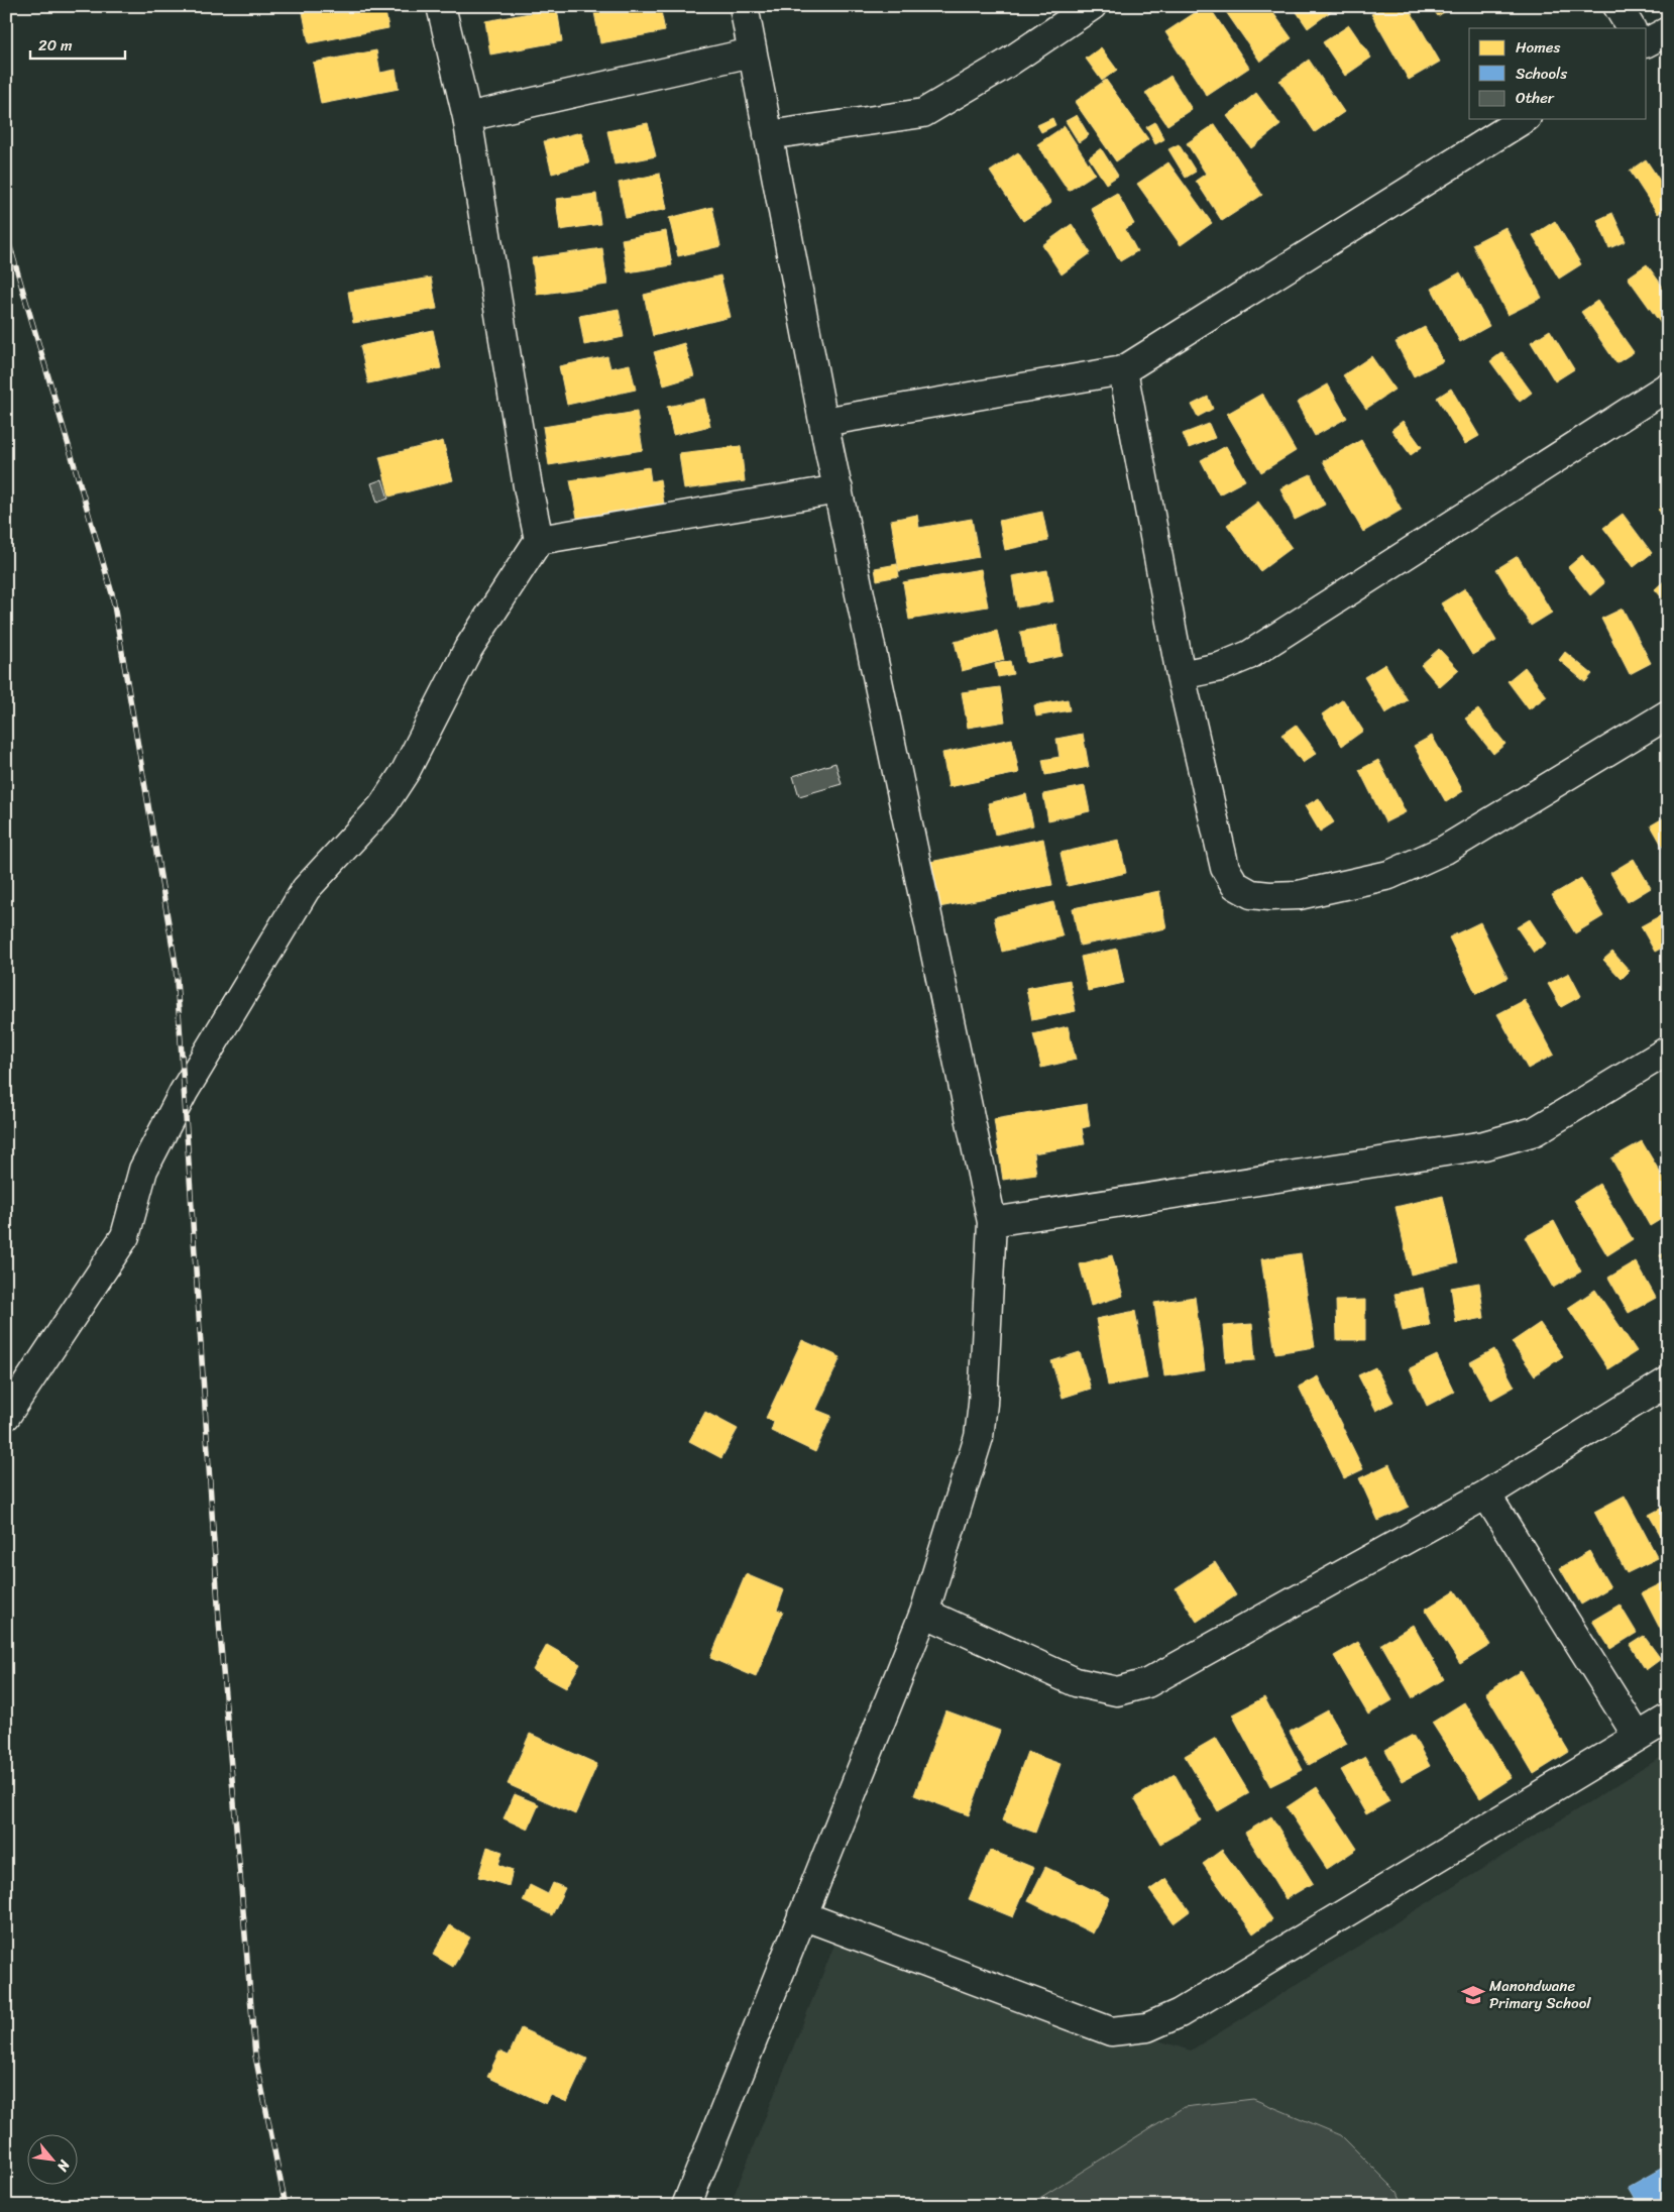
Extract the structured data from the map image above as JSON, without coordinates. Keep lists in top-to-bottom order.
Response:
{
  "places": {
    "school or university": ["Manondwane Primary School"]
  },
  "legend": ["Homes", "Schools", "Other"],
  "scale_bar": "20 m",
  "north": "bottom right"
}
